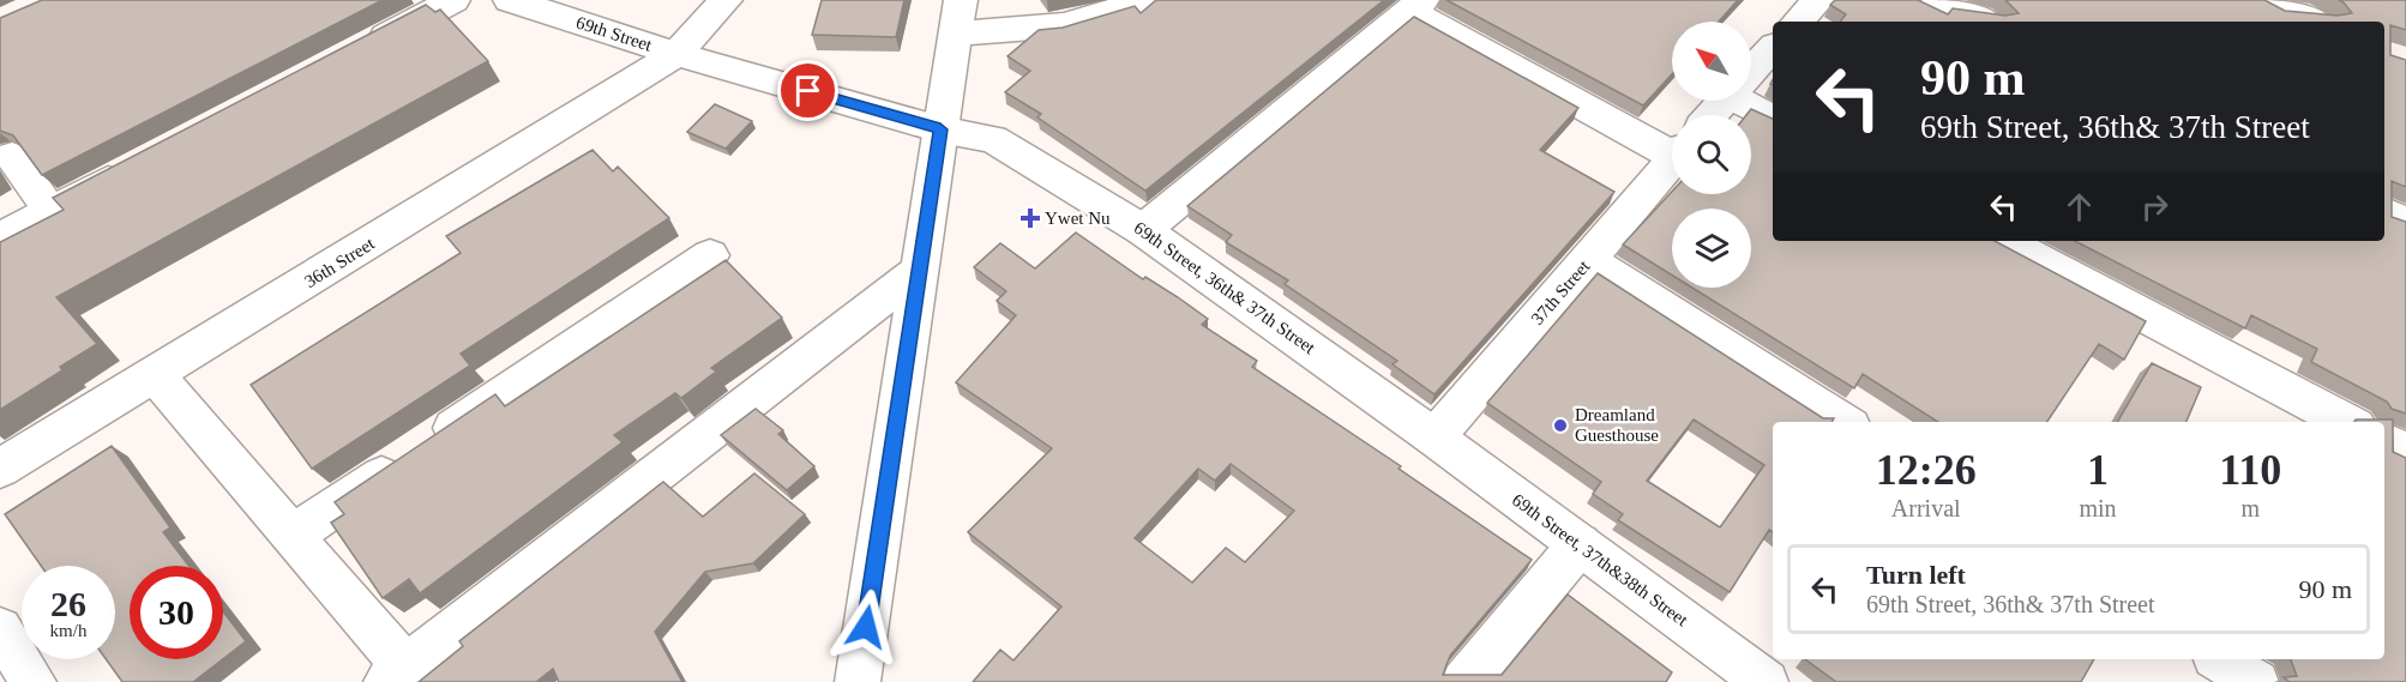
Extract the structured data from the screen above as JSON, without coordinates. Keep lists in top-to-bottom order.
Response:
{
  "streets": {
    "street": [
      "69th Street",
      "36th Street",
      "69th Street, 36th& 37th Street",
      "37th Street",
      "69th Street, 37th&38th Street"
    ]
  },
  "crossings": [
    ["69th Street", "36th Street"],
    ["69th Street", "69th Street, 36th& 37th Street"],
    ["36th Street", "69th Street, 36th& 37th Street"],
    ["69th Street, 36th& 37th Street", "37th Street"],
    ["69th Street, 36th& 37th Street", "69th Street, 37th&38th Street"],
    ["37th Street", "69th Street, 37th&38th Street"]
  ],
  "places": {
    "health": ["Ywet Nu"],
    "other": ["Dreamland Guesthouse"]
  },
  "north": "top left",
  "page": {
    "turn": ["90 m", "69th Street, 36th& 37th Street"],
    "eta": [
      "12:26",
      "Arrival",
      "1",
      "min",
      "110",
      "m"
    ],
    "list": [
      {
        "name": "Turn left",
        "note": "69th Street, 36th& 37th Street",
        "value": "90 m"
      }
    ],
    "speed": "26 km/h",
    "limit": "30"
  }
}
